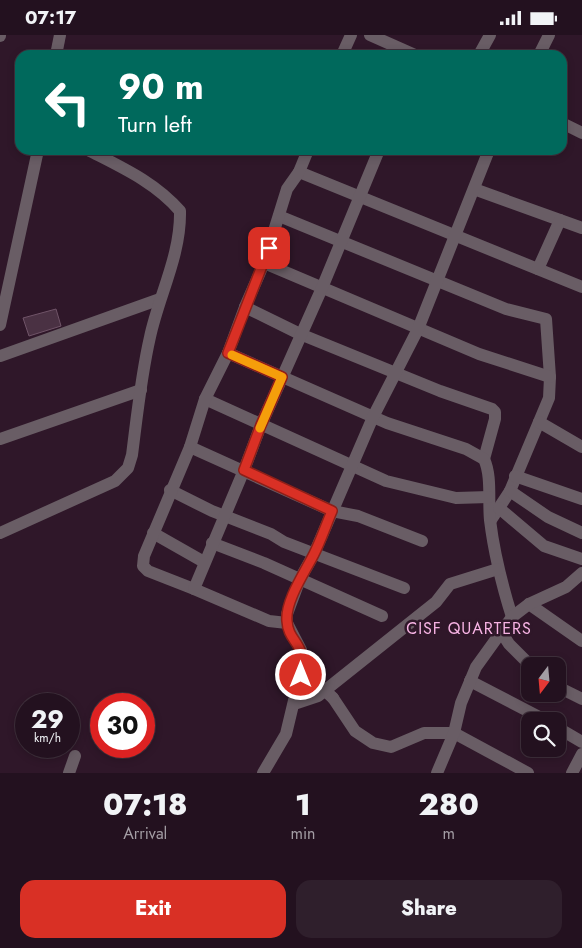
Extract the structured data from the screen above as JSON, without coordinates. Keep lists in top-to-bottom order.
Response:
{
  "districts": ["CISF QUARTERS"],
  "north": "bottom",
  "page": {
    "status": "07:17",
    "turn": ["90 m", "Turn left"],
    "speed": "29 km/h",
    "limit": "30",
    "eta": [
      "07:18",
      "Arrival",
      "1",
      "min",
      "280",
      "m"
    ],
    "buttons": ["Exit", "Share"]
  }
}
